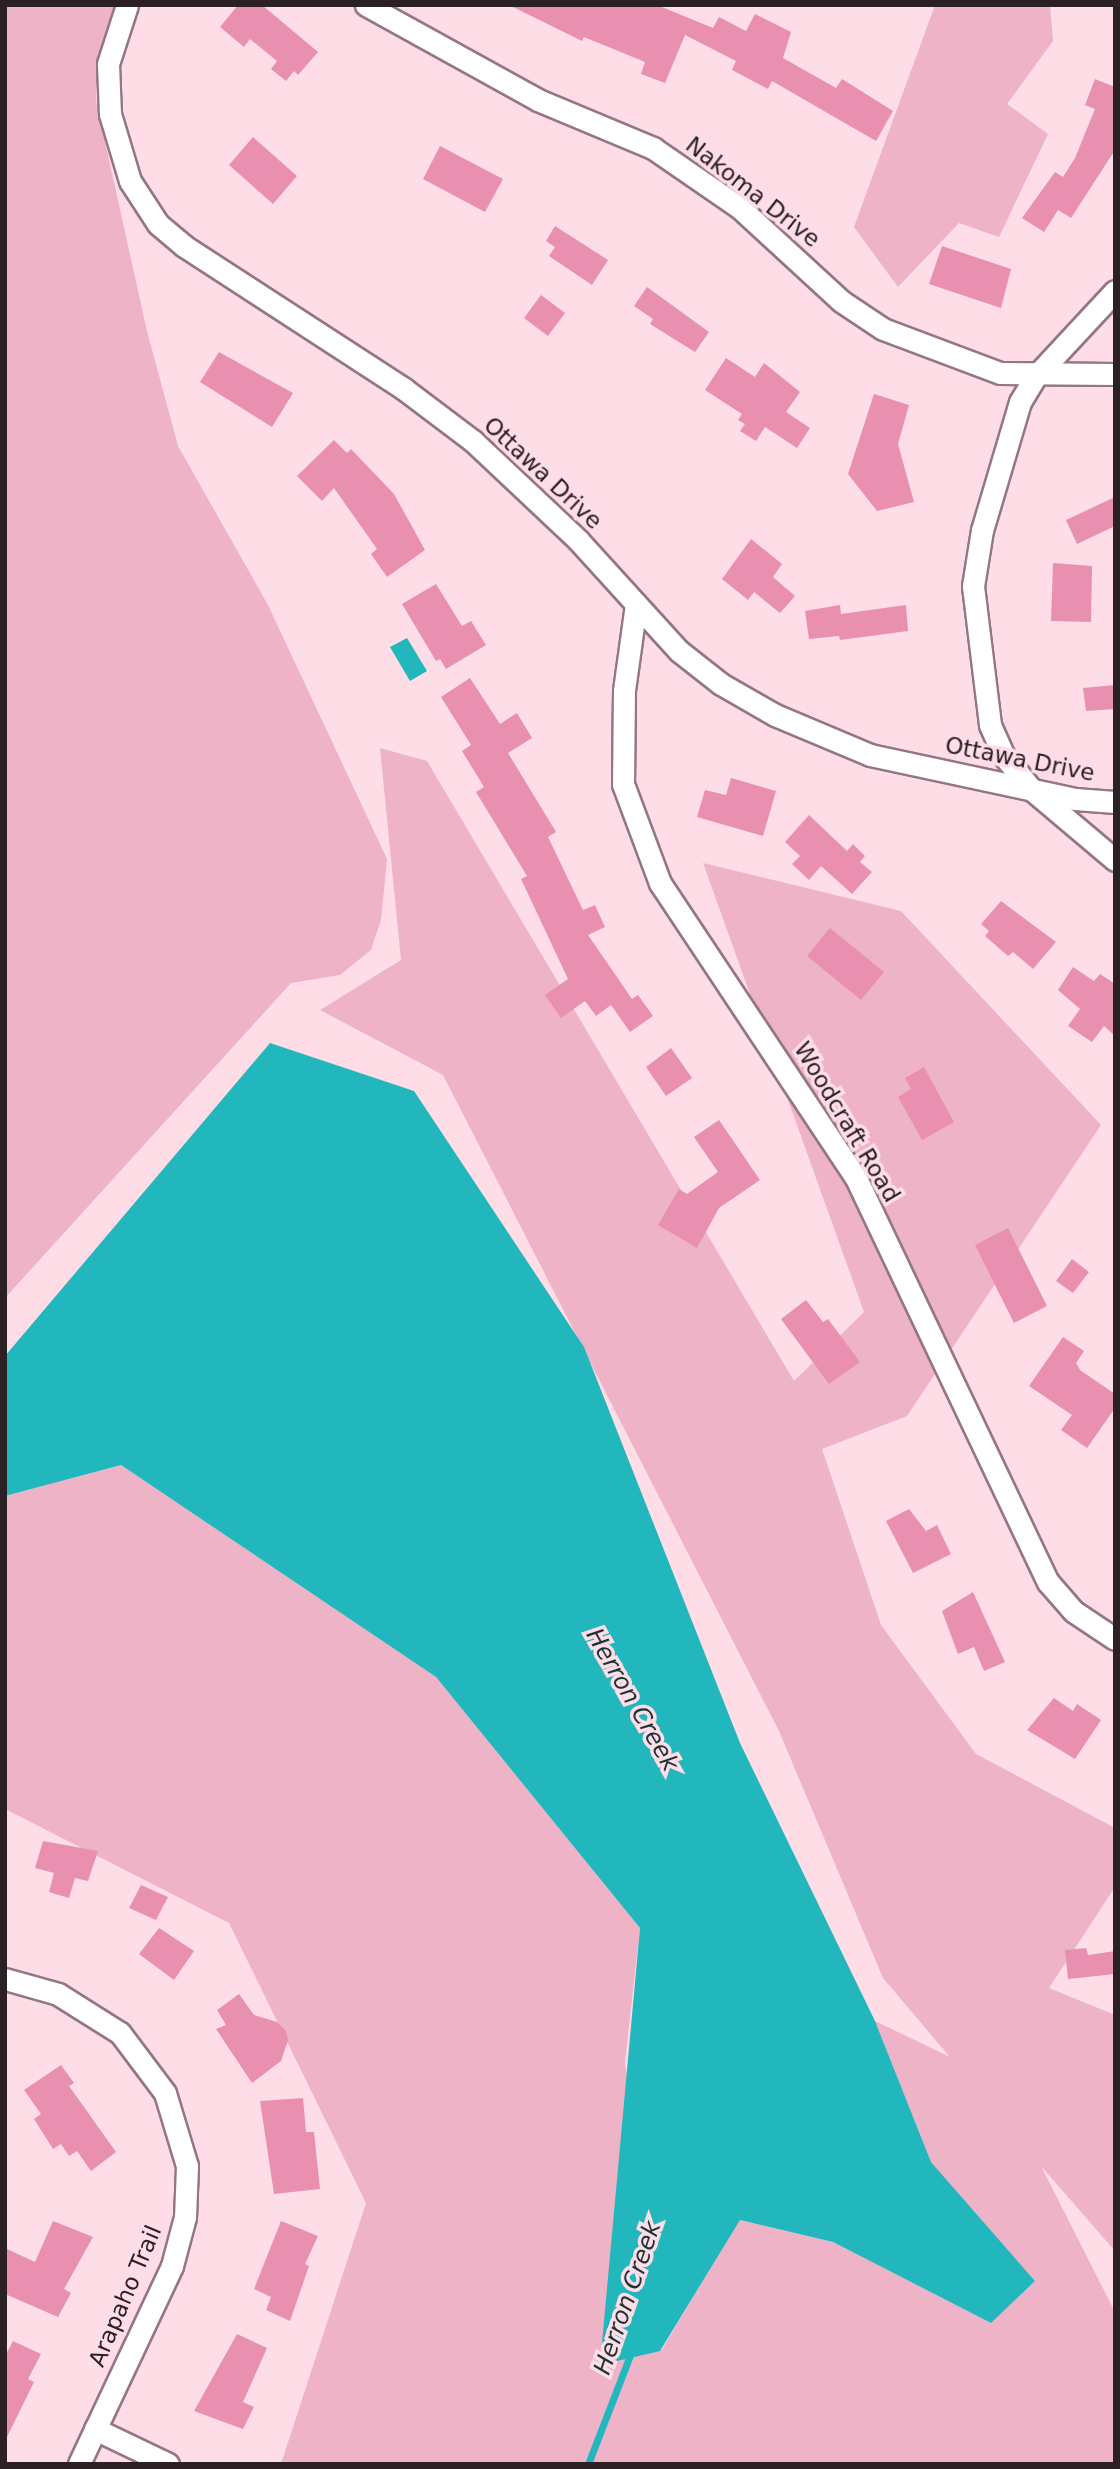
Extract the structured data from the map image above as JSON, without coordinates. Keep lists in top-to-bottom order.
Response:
{
  "streets": {
    "street": [
      "Nakoma Drive",
      "Ottawa Drive",
      "Woodcraft Road",
      "Arapaho Trail"
    ]
  },
  "crossings": [
    ["Ottawa Drive", "Woodcraft Road"]
  ],
  "water": ["Herron Creek"]
}
